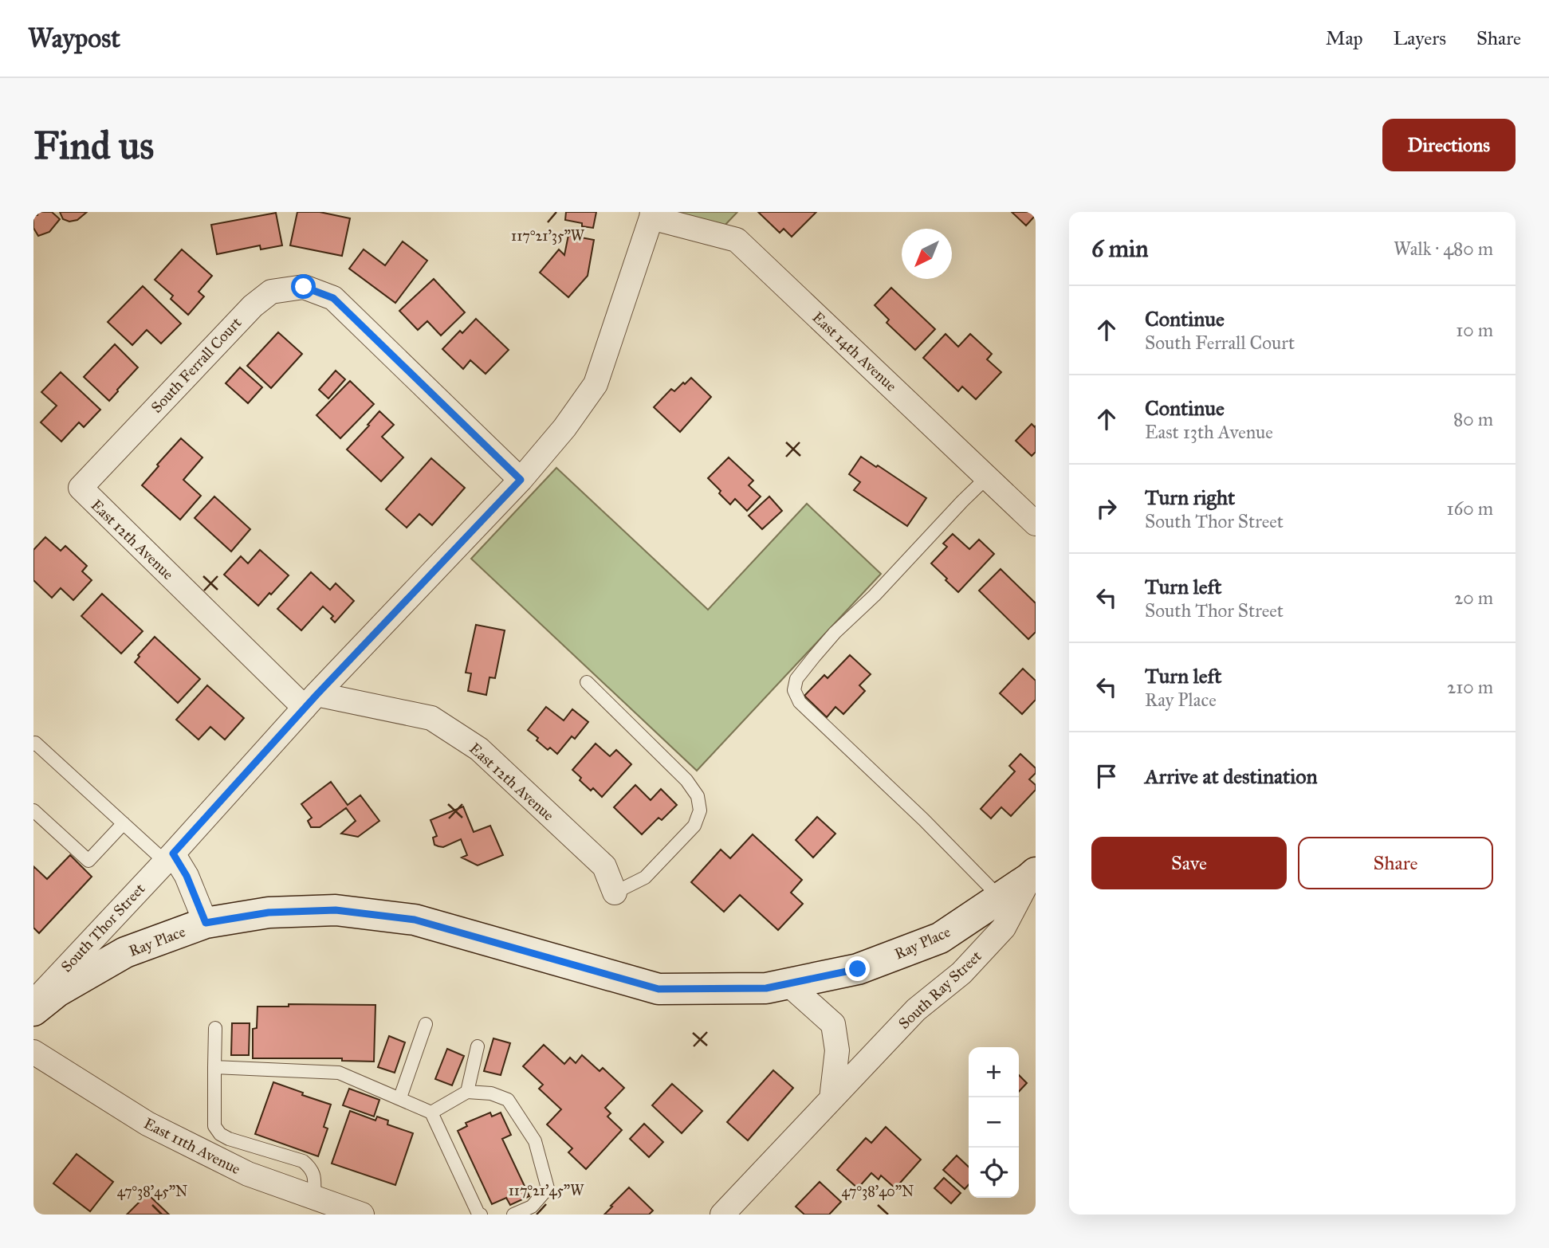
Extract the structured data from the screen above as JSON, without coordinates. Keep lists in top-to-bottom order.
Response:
{
  "streets": {
    "main road": ["Ray Place"],
    "street": [
      "East 14th Avenue",
      "South Ferrall Court",
      "East 12th Avenue",
      "South Thor Street",
      "South Ray Street",
      "East 11th Avenue"
    ]
  },
  "crossings": [
    ["East 14th Avenue", "South Thor Street"],
    ["South Ferrall Court", "East 12th Avenue"],
    ["South Ferrall Court", "South Thor Street"],
    ["East 12th Avenue", "South Thor Street"],
    ["Ray Place", "South Ray Street"]
  ],
  "north": "bottom left",
  "page": {
    "header": "Waypost",
    "nav": ["Map", "Layers", "Share"],
    "buttons": [
      "Directions",
      ["Save", "Share"]
    ],
    "title": "Find us",
    "heading": ["6 min", "Walk · 480 m"],
    "list": [
      ["Continue", "South Ferrall Court", "10 m"],
      ["Continue", "East 13th Avenue", "80 m"],
      ["Turn right", "South Thor Street", "160 m"],
      ["Turn left", "South Thor Street", "20 m"],
      ["Turn left", "Ray Place", "210 m"],
      "Arrive at destination"
    ],
    "map_buttons": ["+", "−"]
  },
  "coordinates": [
    "117°21'35\"W",
    "117°21'45\"W",
    "47°38'45\"N",
    "47°38'40\"N"
  ]
}
